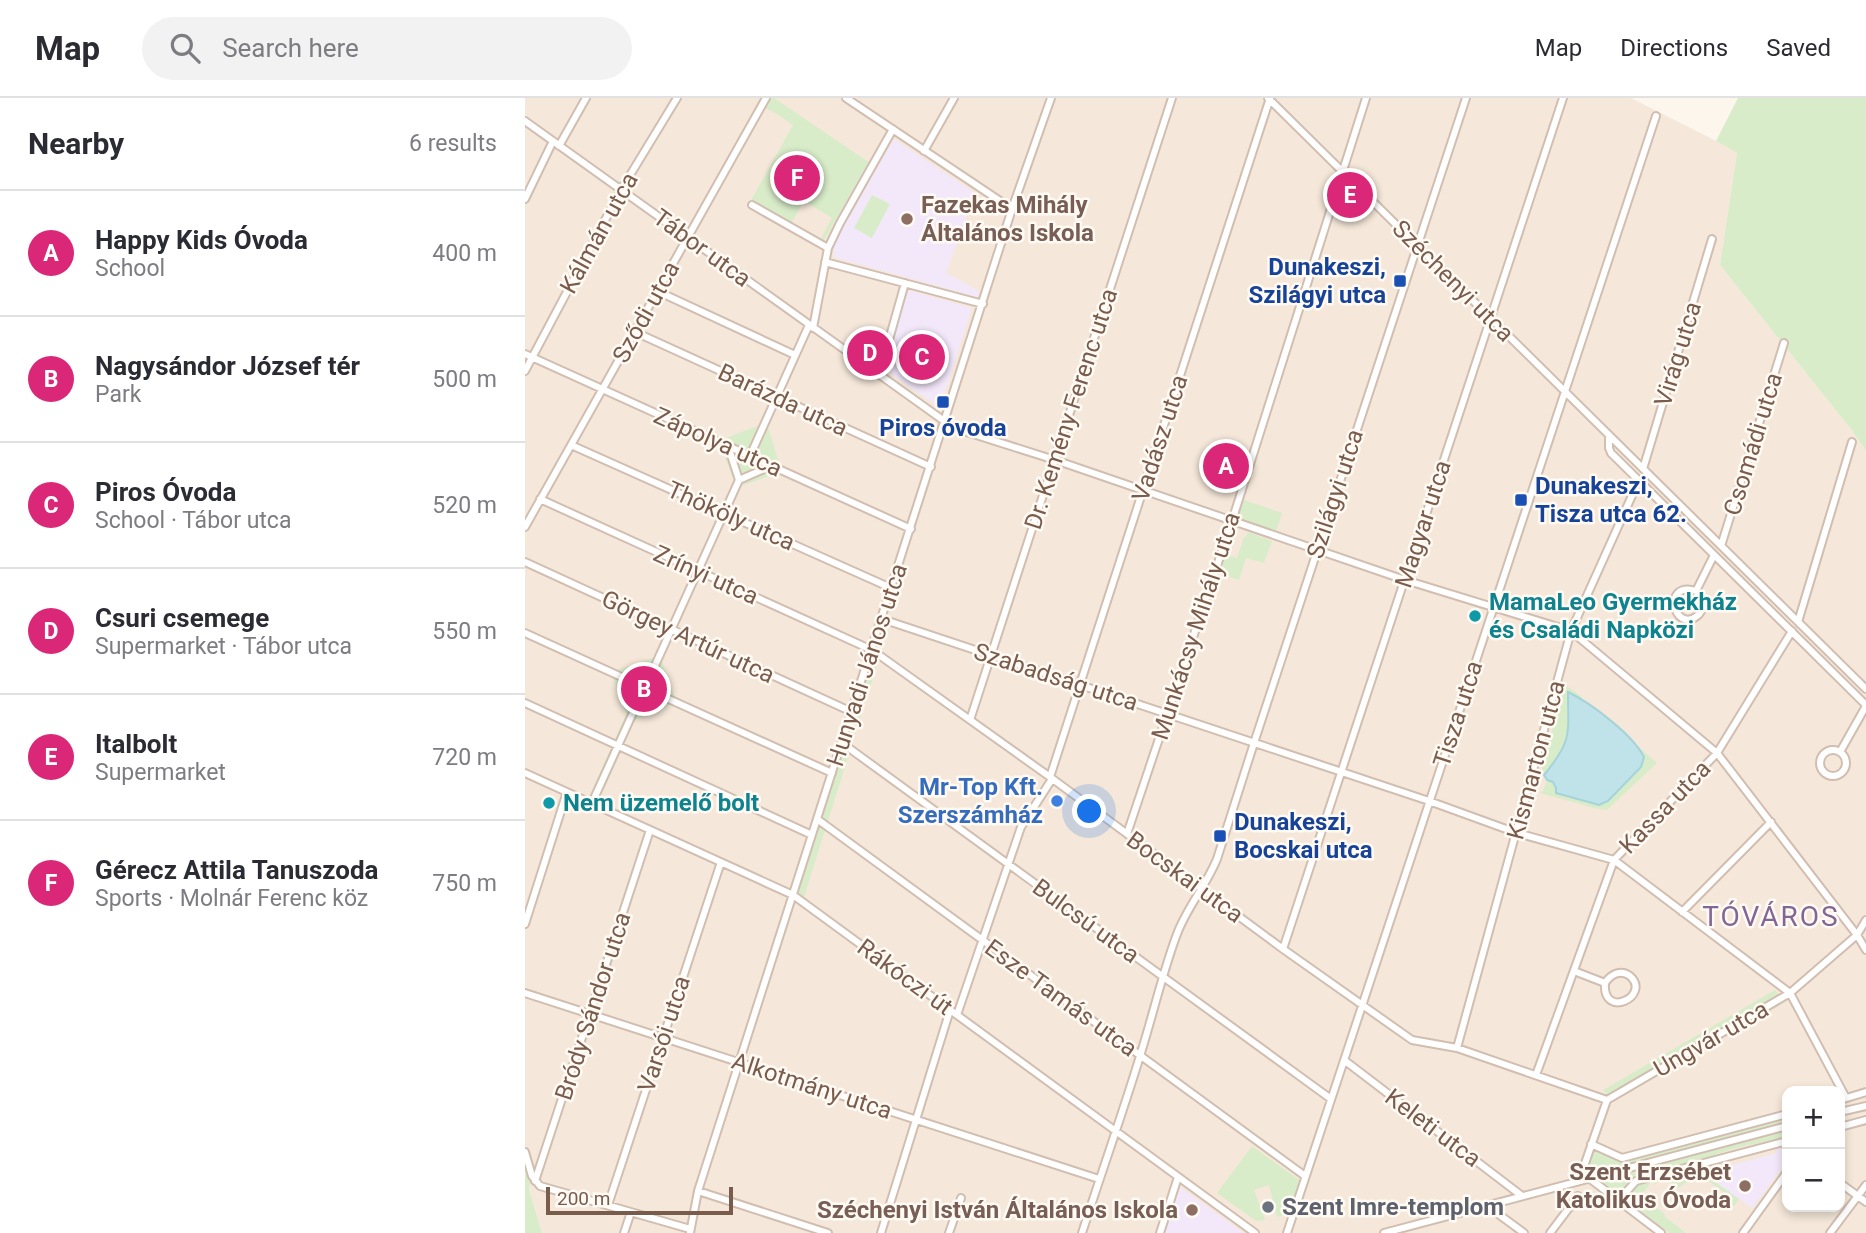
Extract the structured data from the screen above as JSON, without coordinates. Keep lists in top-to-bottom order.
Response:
{
  "streets": {
    "street": [
      "Kálmán utca",
      "Tábor utca",
      "Széchenyi utca",
      "Sződi utca",
      "Virág utca",
      "Barázda utca",
      "Dr. Kemény Ferenc utca",
      "Vadász utca",
      "Zápolya utca",
      "Csomádi utca",
      "Szilágyi utca",
      "Thököly utca",
      "Magyar utca",
      "Zrínyi utca",
      "Munkácsy Mihály utca",
      "Görgey Artúr utca",
      "Hunyadi János utca",
      "Szabadság utca",
      "Tisza utca",
      "Kismarton utca",
      "Kassa utca",
      "Bocskai utca",
      "Bulcsú utca",
      "Rákóczi út",
      "Esze Tamás utca",
      "Bródy Sándor utca",
      "Varsói utca",
      "Ungvár utca",
      "Alkotmány utca",
      "Keleti utca"
    ]
  },
  "crossings": [
    ["Kálmán utca", "Tábor utca"],
    ["Kálmán utca", "Zápolya utca"],
    ["Tábor utca", "Sződi utca"],
    ["Tábor utca", "Dr. Kemény Ferenc utca"],
    ["Tábor utca", "Vadász utca"],
    ["Tábor utca", "Szilágyi utca"],
    ["Tábor utca", "Magyar utca"],
    ["Tábor utca", "Munkácsy Mihály utca"],
    ["Tábor utca", "Hunyadi János utca"],
    ["Tábor utca", "Tisza utca"],
    ["Tábor utca", "Kismarton utca"],
    ["Széchenyi utca", "Virág utca"],
    ["Széchenyi utca", "Vadász utca"],
    ["Széchenyi utca", "Csomádi utca"],
    ["Széchenyi utca", "Szilágyi utca"],
    ["Széchenyi utca", "Magyar utca"],
    ["Széchenyi utca", "Munkácsy Mihály utca"],
    ["Széchenyi utca", "Tisza utca"],
    ["Széchenyi utca", "Kismarton utca"],
    ["Széchenyi utca", "Kassa utca"],
    ["Sződi utca", "Barázda utca"],
    ["Sződi utca", "Zápolya utca"],
    ["Sződi utca", "Thököly utca"],
    ["Sződi utca", "Zrínyi utca"],
    ["Barázda utca", "Hunyadi János utca"],
    ["Dr. Kemény Ferenc utca", "Szabadság utca"],
    ["Dr. Kemény Ferenc utca", "Bocskai utca"],
    ["Vadász utca", "Szabadság utca"],
    ["Vadász utca", "Bocskai utca"],
    ["Vadász utca", "Bulcsú utca"],
    ["Vadász utca", "Rákóczi út"],
    ["Vadász utca", "Esze Tamás utca"],
    ["Zápolya utca", "Hunyadi János utca"],
    ["Szilágyi utca", "Szabadság utca"],
    ["Szilágyi utca", "Bocskai utca"],
    ["Szilágyi utca", "Bulcsú utca"],
    ["Szilágyi utca", "Rákóczi út"],
    ["Szilágyi utca", "Esze Tamás utca"],
    ["Szilágyi utca", "Alkotmány utca"],
    ["Thököly utca", "Hunyadi János utca"],
    ["Magyar utca", "Szabadság utca"],
    ["Magyar utca", "Bocskai utca"],
    ["Zrínyi utca", "Hunyadi János utca"],
    ["Zrínyi utca", "Bocskai utca"],
    ["Munkácsy Mihály utca", "Szabadság utca"],
    ["Munkácsy Mihály utca", "Bocskai utca"],
    ["Görgey Artúr utca", "Hunyadi János utca"],
    ["Hunyadi János utca", "Szabadság utca"],
    ["Hunyadi János utca", "Bocskai utca"],
    ["Hunyadi János utca", "Bulcsú utca"],
    ["Hunyadi János utca", "Rákóczi út"],
    ["Hunyadi János utca", "Esze Tamás utca"],
    ["Hunyadi János utca", "Alkotmány utca"],
    ["Szabadság utca", "Tisza utca"],
    ["Szabadság utca", "Kismarton utca"],
    ["Szabadság utca", "Kassa utca"],
    ["Tisza utca", "Bocskai utca"],
    ["Tisza utca", "Bulcsú utca"],
    ["Tisza utca", "Esze Tamás utca"],
    ["Tisza utca", "Keleti utca"],
    ["Kismarton utca", "Bocskai utca"],
    ["Kassa utca", "Bocskai utca"],
    ["Bocskai utca", "Ungvár utca"],
    ["Rákóczi út", "Bródy Sándor utca"],
    ["Rákóczi út", "Varsói utca"],
    ["Bródy Sándor utca", "Alkotmány utca"],
    ["Varsói utca", "Alkotmány utca"]
  ],
  "districts": ["TÓVÁROS"],
  "places": {
    "other": [
      "Fazekas Mihály Általános Iskola",
      "MamaLeo Gyermekház és Családi Napközi",
      "Mr-Top Kft. Szerszámház",
      "Nem üzemelő bolt",
      "Szent Erzsébet Katolikus Óvoda",
      "Szent Imre-templom",
      "Széchenyi István Általános Iskola"
    ],
    "transit": [
      "Dunakeszi, Szilágyi utca",
      "Piros óvoda",
      "Dunakeszi, Tisza utca 62.",
      "Dunakeszi, Bocskai utca"
    ]
  },
  "scale_bar": "200 m",
  "page": {
    "header": "Map",
    "search": "Search here",
    "nav": ["Map", "Directions", "Saved"],
    "heading": ["Nearby", "6 results"],
    "pins": [
      "F",
      "E",
      "D",
      "C",
      "A",
      "B"
    ],
    "list": [
      {
        "mark": "A",
        "name": "Happy Kids Óvoda",
        "note": "School",
        "value": "400 m"
      },
      {
        "mark": "B",
        "name": "Nagysándor József tér",
        "note": "Park",
        "value": "500 m"
      },
      {
        "mark": "C",
        "name": "Piros Óvoda",
        "note": "School · Tábor utca",
        "value": "520 m"
      },
      {
        "mark": "D",
        "name": "Csuri csemege",
        "note": "Supermarket · Tábor utca",
        "value": "550 m"
      },
      {
        "mark": "E",
        "name": "Italbolt",
        "note": "Supermarket",
        "value": "720 m"
      },
      {
        "mark": "F",
        "name": "Gérecz Attila Tanuszoda",
        "note": "Sports · Molnár Ferenc köz",
        "value": "750 m"
      }
    ],
    "map_buttons": ["+", "−"],
    "scale": "200 m"
  }
}
